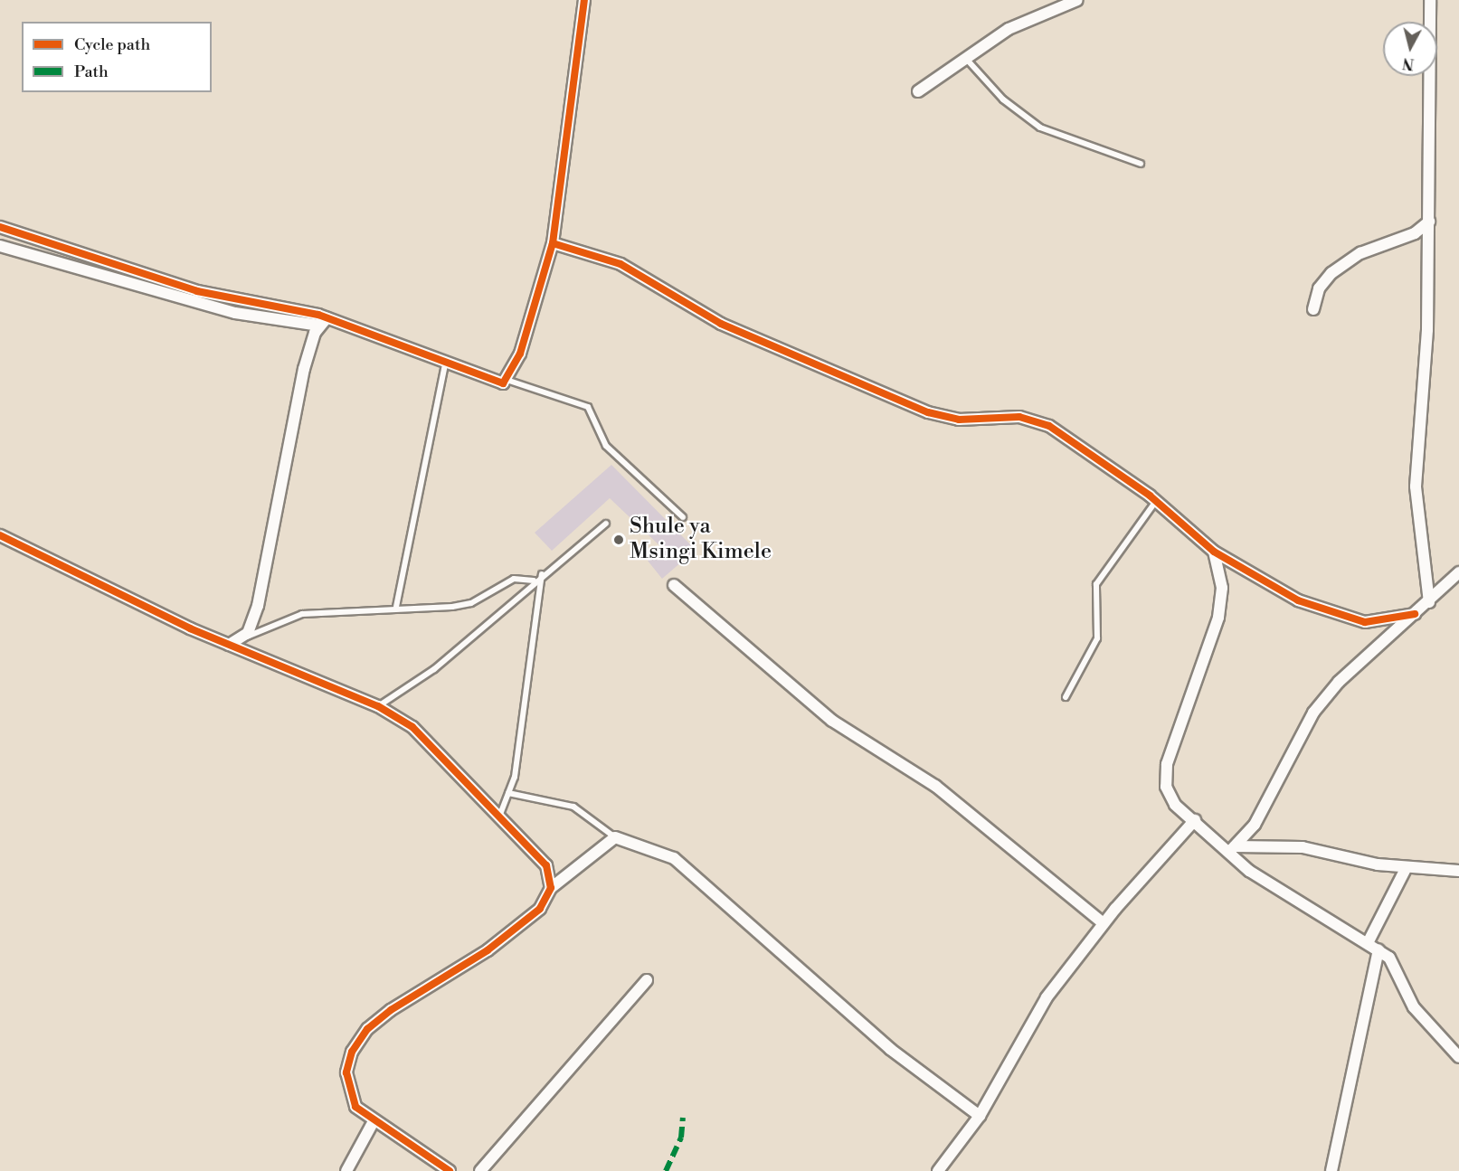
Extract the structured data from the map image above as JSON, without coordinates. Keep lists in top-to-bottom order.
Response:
{
  "places": ["Shule ya Msingi Kimele"],
  "legend": ["Cycle path", "Path"],
  "north": "bottom"
}
